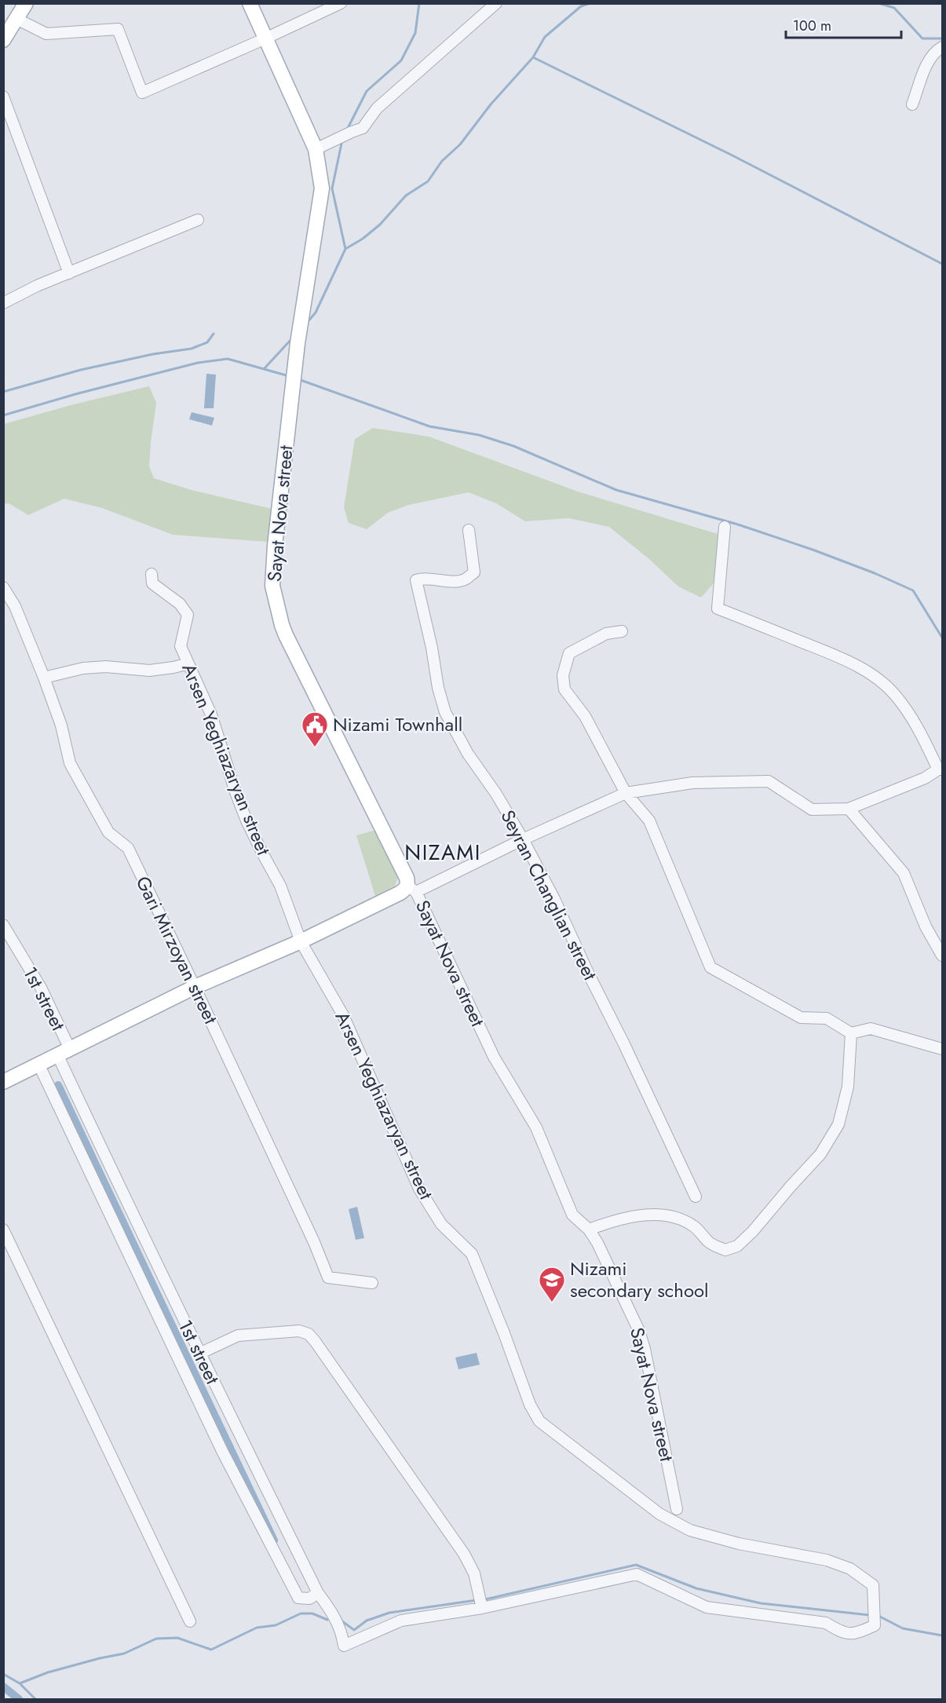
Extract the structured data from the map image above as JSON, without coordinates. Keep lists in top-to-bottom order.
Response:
{
  "streets": {
    "main road": ["Sayat Nova street"],
    "street": [
      "Arsen Yeghiazaryan street",
      "Seyran Changlian street",
      "Gari Mirzoyan street",
      "1st street"
    ]
  },
  "crossings": [
    ["Arsen Yeghiazaryan street", "1st street"]
  ],
  "districts": ["NIZAMI"],
  "places": {
    "public building": ["Nizami Townhall"],
    "school or university": ["Nizami secondary school"]
  },
  "scale_bar": "100 m"
}
